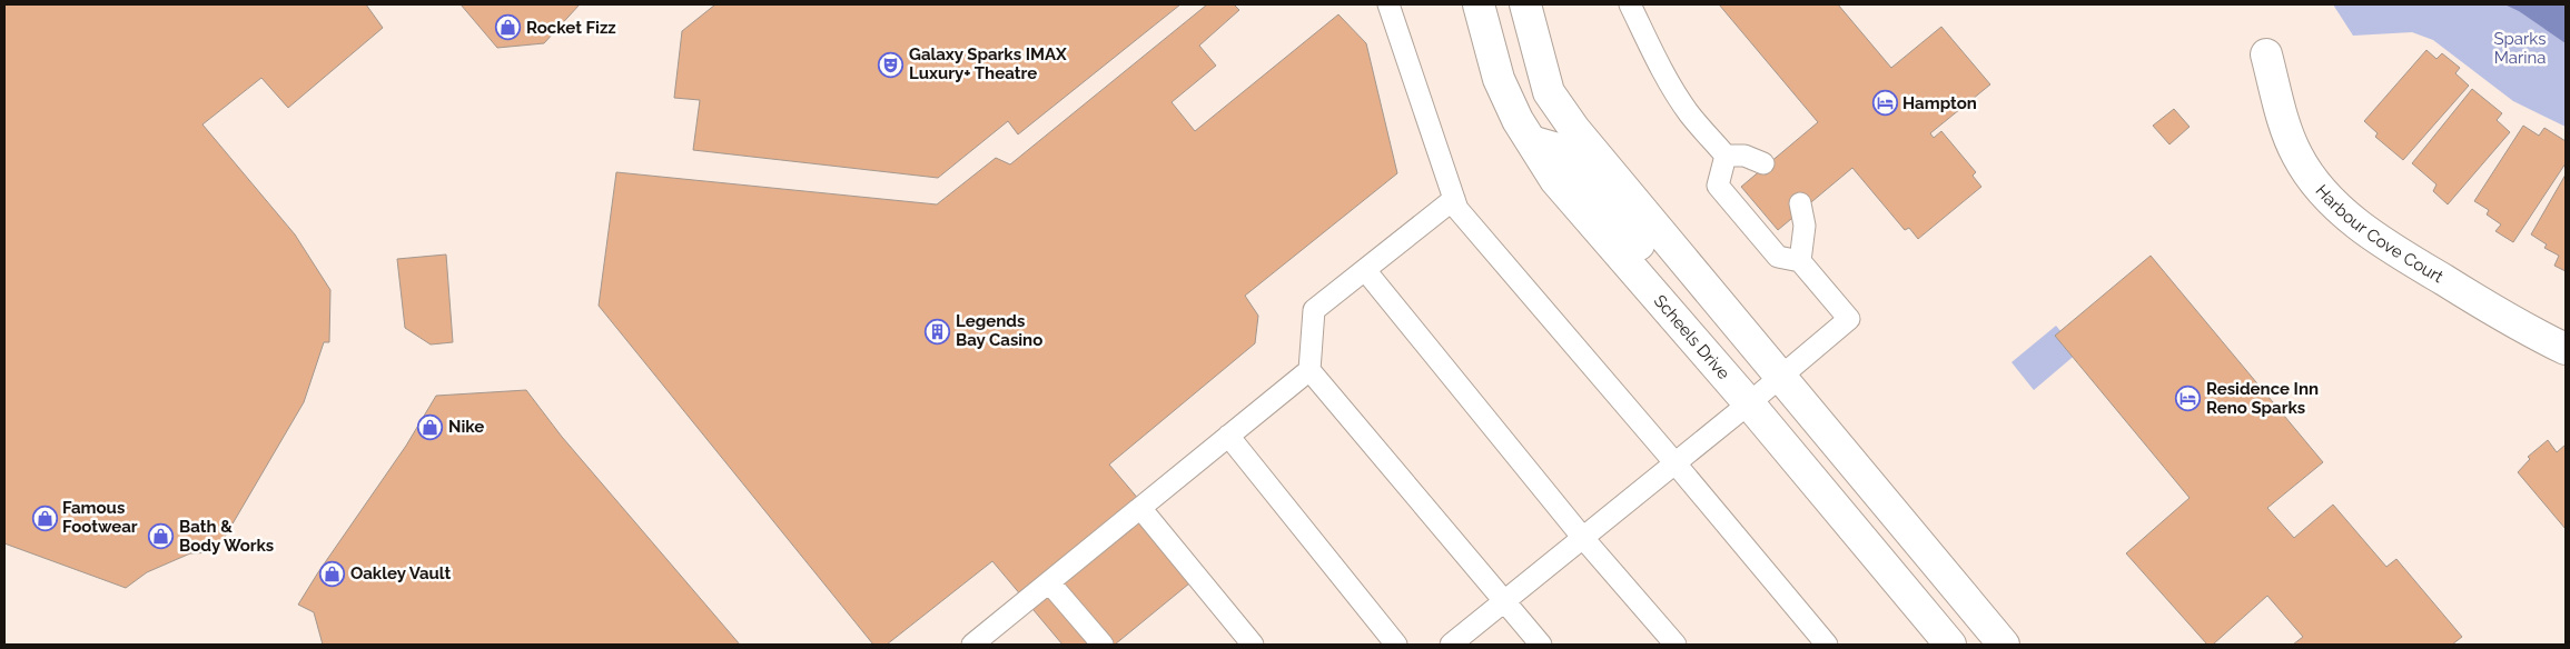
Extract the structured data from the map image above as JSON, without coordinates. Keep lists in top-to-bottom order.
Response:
{
  "streets": {
    "street": ["Harbour Cove Court", "Scheels Drive"]
  },
  "parks": ["Sparks Marina"],
  "places": {
    "shop": [
      "Rocket Fizz",
      "Nike",
      "Famous Footwear",
      "Bath & Body Works",
      "Oakley Vault"
    ],
    "theatre": ["Galaxy Sparks IMAX Luxury+ Theatre"],
    "hotel": ["Hampton", "Residence Inn Reno Sparks"],
    "building": ["Legends Bay Casino"]
  }
}
